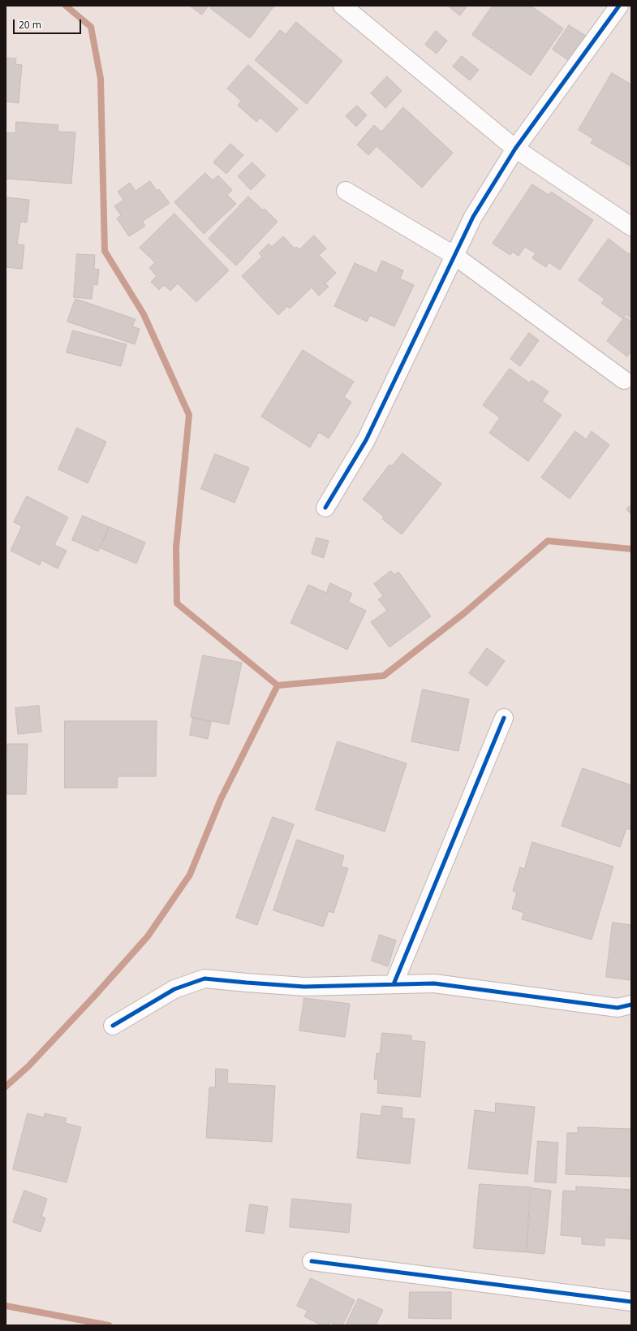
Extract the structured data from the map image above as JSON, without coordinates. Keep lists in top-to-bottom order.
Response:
{
  "scale_bar": "20 m"
}
